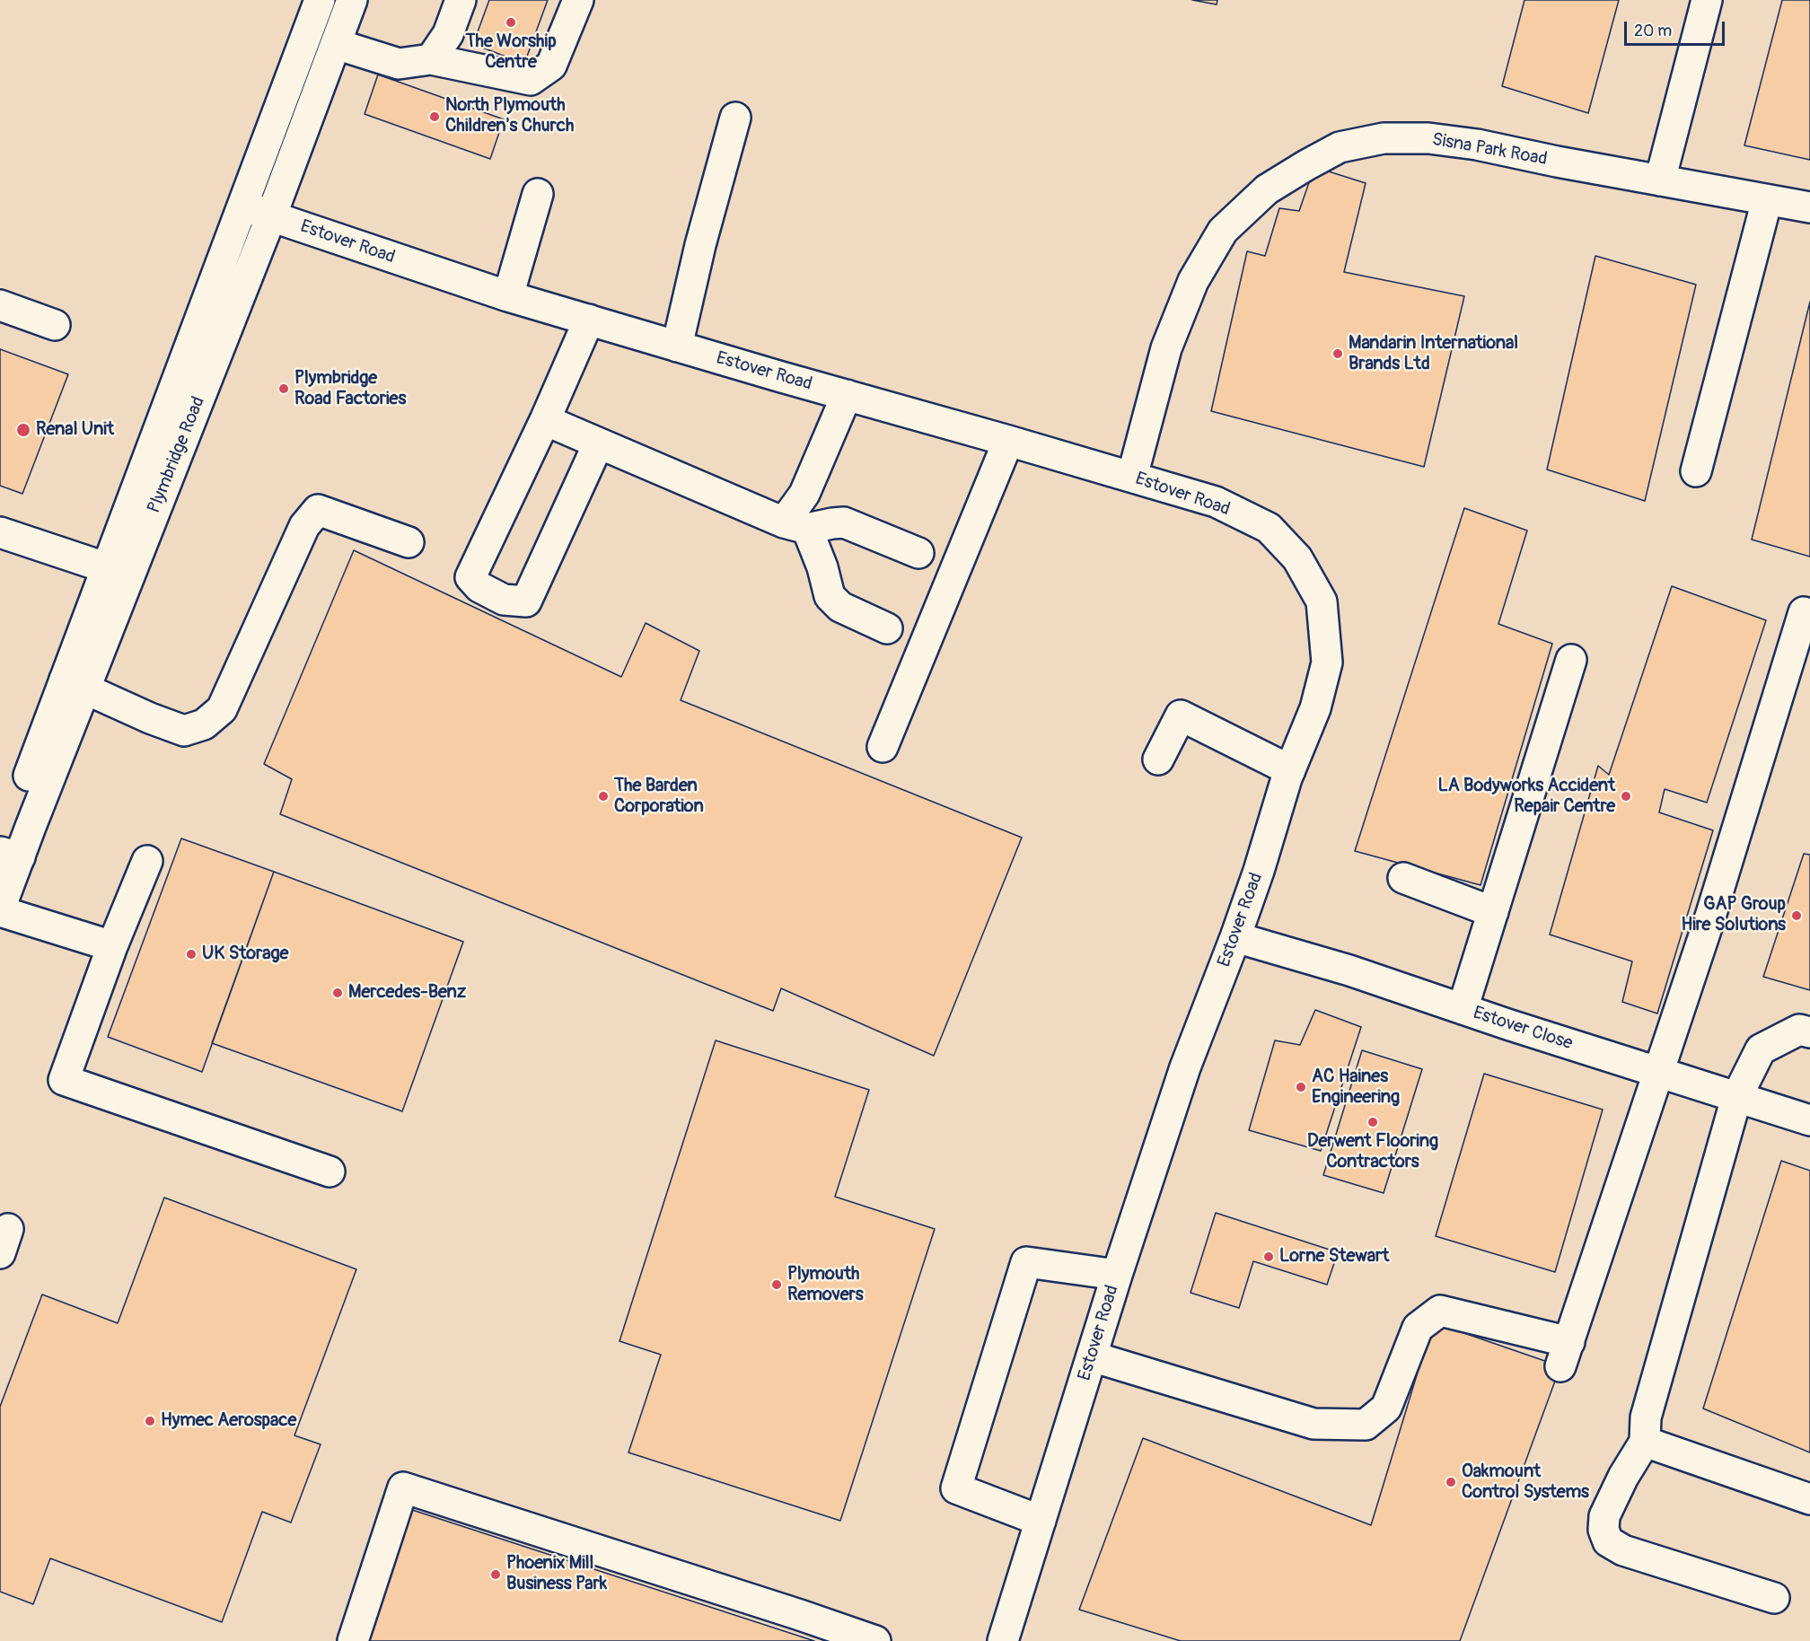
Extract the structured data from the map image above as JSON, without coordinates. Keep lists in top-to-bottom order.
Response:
{
  "streets": {
    "street": [
      "Sisna Park Road",
      "Estover Road",
      "Plymbridge Road",
      "Estover Close"
    ]
  },
  "crossings": [
    ["Sisna Park Road", "Estover Road"],
    ["Estover Road", "Plymbridge Road"],
    ["Estover Road", "Estover Close"]
  ],
  "places": [
    "The Worship Centre",
    "North Plymouth Children's Church",
    "Mandarin International Brands Ltd",
    "Plymbridge Road Factories",
    "Renal Unit",
    "The Barden Corporation",
    "LA Bodyworks Accident Repair Centre",
    "GAP Group Hire Solutions",
    "UK Storage",
    "Mercedes-Benz",
    "AC Haines Engineering",
    "Derwent Flooring Contractors",
    "Lorne Stewart",
    "Plymouth Removers",
    "Hymec Aerospace",
    "Oakmount Control Systems",
    "Phoenix Mill Business Park"
  ],
  "scale_bar": "20 m"
}
